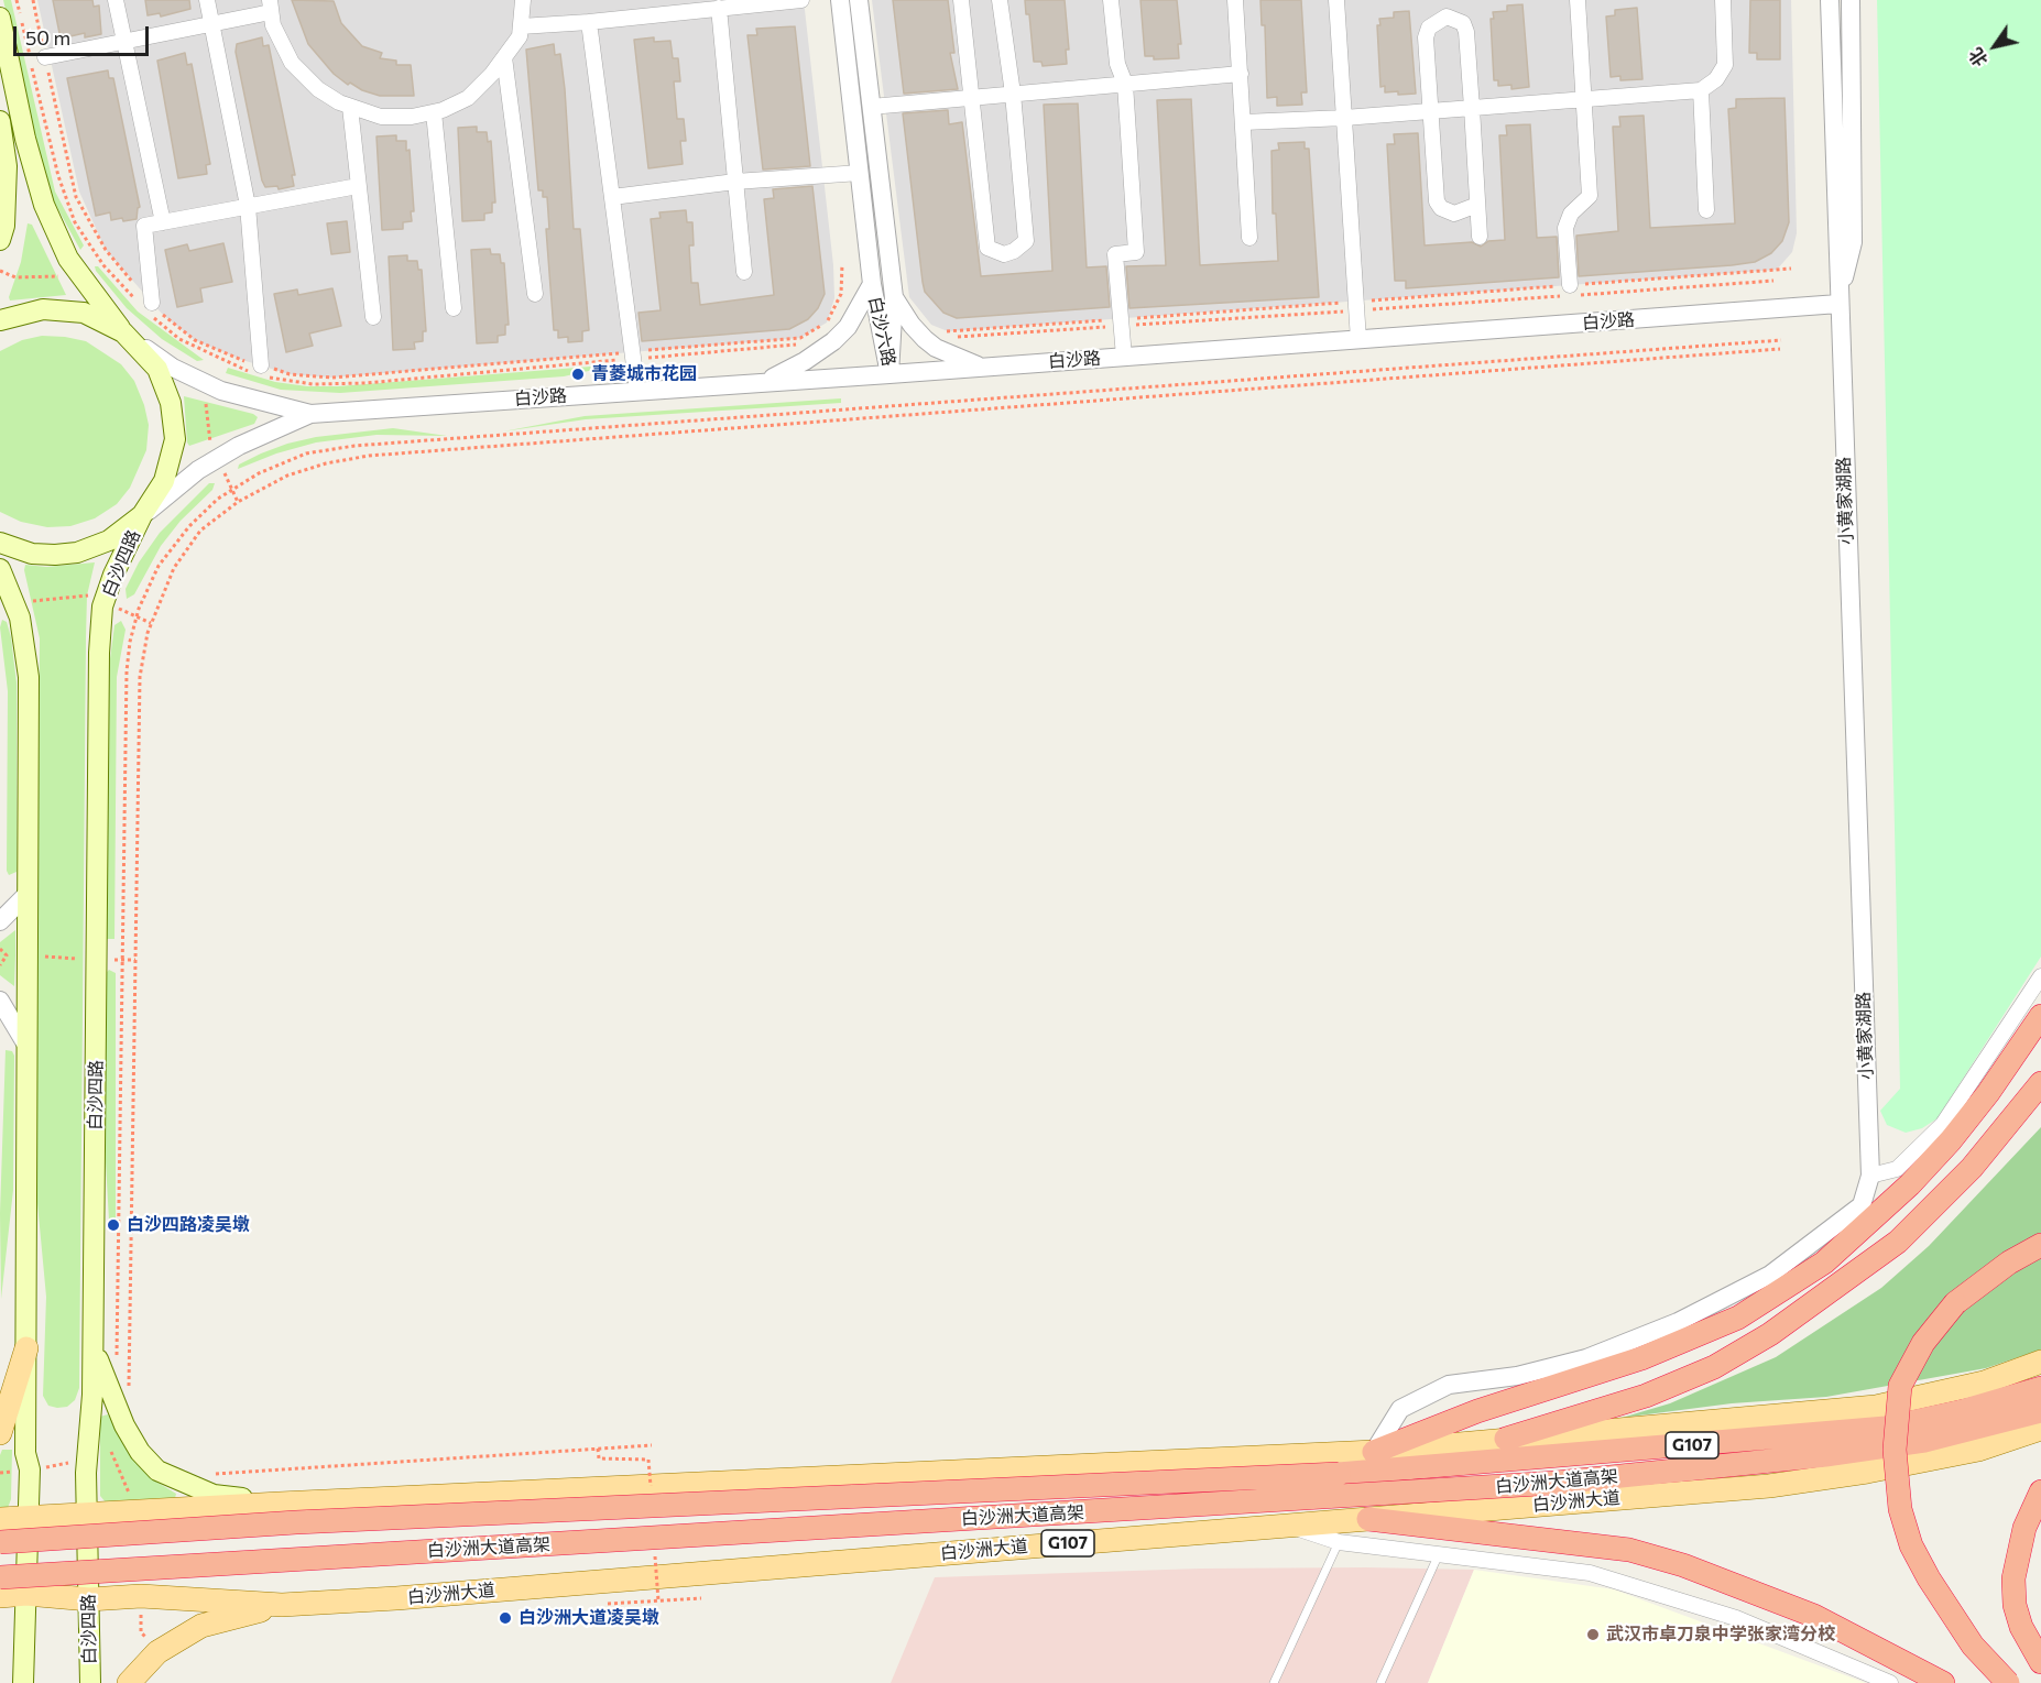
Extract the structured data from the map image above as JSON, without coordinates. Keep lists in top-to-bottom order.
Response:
{
  "streets": {
    "highway": ["G107", "白沙洲大道高架"],
    "main road": ["白沙四路", "白沙洲大道"],
    "street": ["白沙路", "白沙六路", "小黄家湖路"]
  },
  "crossings": [
    ["白沙路", "白沙六路"],
    ["白沙路", "小黄家湖路"],
    ["小黄家湖路", "G107"],
    ["白沙四路", "G107"],
    ["白沙四路", "白沙洲大道"]
  ],
  "places": [
    "青菱城市花园",
    "白沙四路凌吴墩",
    "白沙洲大道凌吴墩",
    "武汉市卓刀泉中学张家湾分校"
  ],
  "scale_bar": "50 m",
  "north": "bottom left"
}
